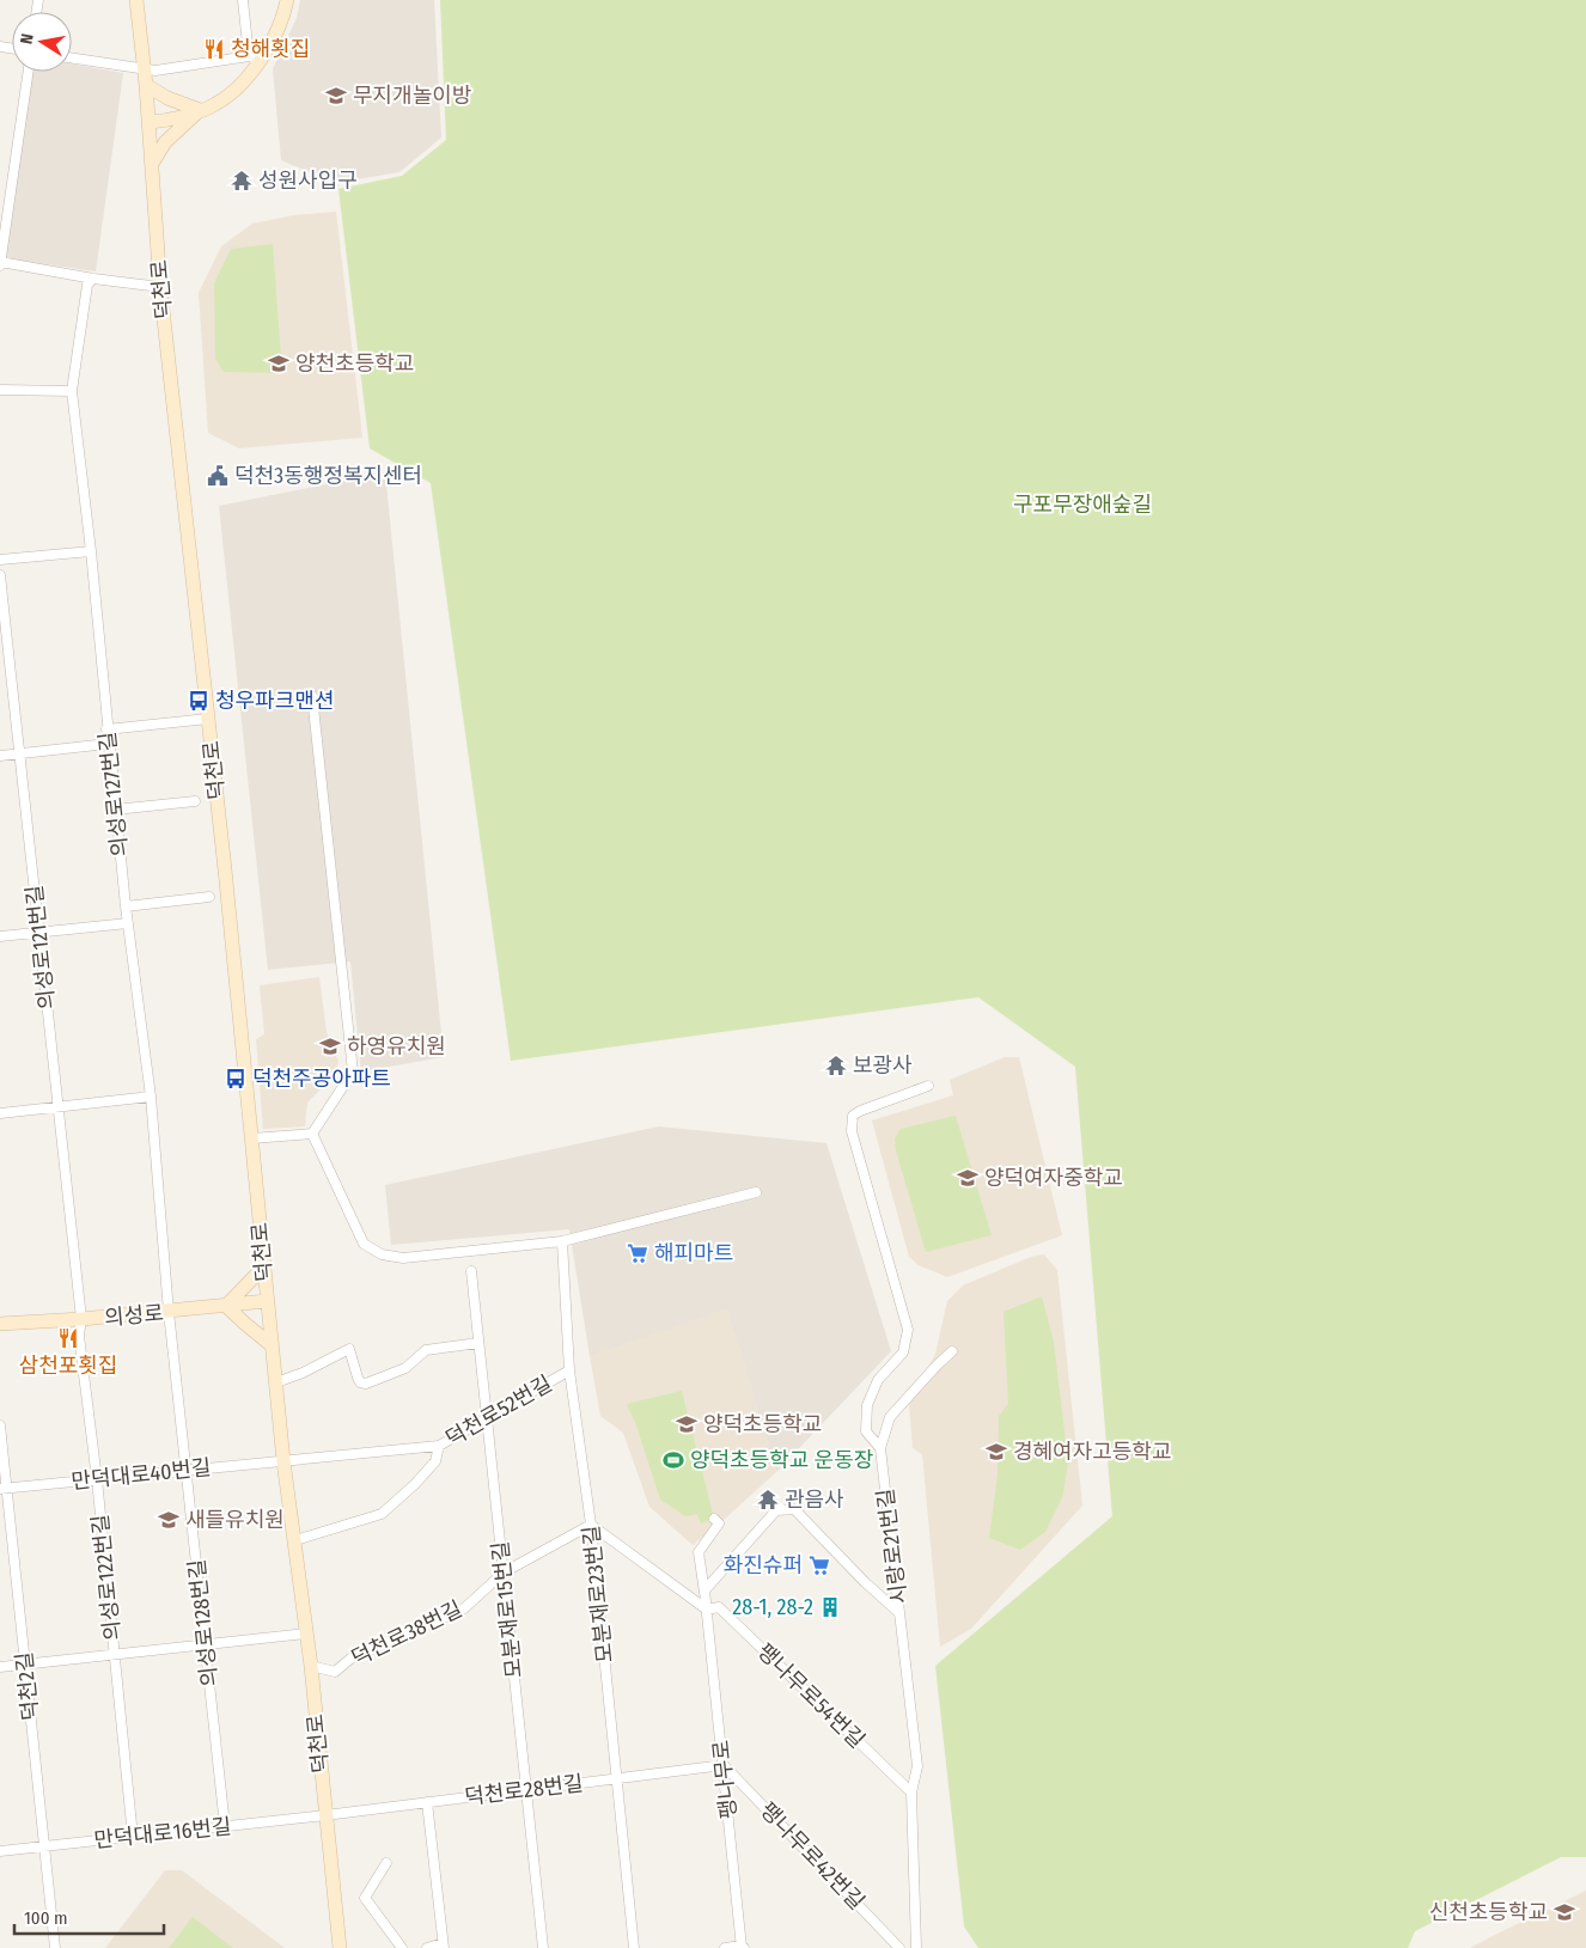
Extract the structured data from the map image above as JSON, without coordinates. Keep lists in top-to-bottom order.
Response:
{
  "streets": {
    "main road": ["덕천로", "의성로"],
    "street": [
      "의성로127번길",
      "의성로121번길",
      "덕천로52번길",
      "만덕대로40번길",
      "시랑로21번길",
      "의성로122번길",
      "모분재로23번길",
      "모분재로15번길",
      "의성로128번길",
      "덕천로38번길",
      "덕천2길",
      "팽나무로54번길",
      "팽나무로",
      "덕천로28번길",
      "만덕대로16번길",
      "팽나무로42번길"
    ]
  },
  "crossings": [
    ["덕천로", "의성로"],
    ["덕천로", "덕천로52번길"],
    ["덕천로", "만덕대로40번길"],
    ["덕천로", "덕천로38번길"],
    ["덕천로", "덕천로28번길"],
    ["덕천로", "만덕대로16번길"],
    ["의성로127번길", "의성로"],
    ["의성로127번길", "의성로128번길"],
    ["의성로121번길", "의성로"],
    ["의성로121번길", "의성로122번길"],
    ["의성로", "의성로122번길"],
    ["의성로", "의성로128번길"],
    ["덕천로52번길", "만덕대로40번길"],
    ["덕천로52번길", "모분재로23번길"],
    ["덕천로52번길", "모분재로15번길"],
    ["만덕대로40번길", "의성로122번길"],
    ["만덕대로40번길", "의성로128번길"],
    ["만덕대로40번길", "덕천2길"],
    ["시랑로21번길", "팽나무로54번길"],
    ["시랑로21번길", "팽나무로"],
    ["의성로122번길", "만덕대로16번길"],
    ["모분재로23번길", "덕천로38번길"],
    ["모분재로23번길", "덕천로28번길"],
    ["모분재로15번길", "덕천로38번길"],
    ["모분재로15번길", "덕천로28번길"],
    ["의성로128번길", "만덕대로16번길"],
    ["덕천2길", "만덕대로16번길"],
    ["팽나무로54번길", "팽나무로"],
    ["팽나무로", "덕천로28번길"],
    ["팽나무로", "팽나무로42번길"],
    ["덕천로28번길", "만덕대로16번길"],
    ["덕천로28번길", "팽나무로42번길"]
  ],
  "parks": ["구포무장애숲길"],
  "places": {
    "restaurant": ["청해횟집", "삼천포횟집"],
    "school or university": [
      "무지개놀이방",
      "양천초등학교",
      "하영유치원",
      "양덕여자중학교",
      "양덕초등학교",
      "경혜여자고등학교",
      "새들유치원",
      "신천초등학교"
    ],
    "temple": ["성원사입구", "보광사", "관음사"],
    "public building": ["덕천3동행정복지센터"],
    "bus stop": ["청우파크맨션", "덕천주공아파트"],
    "supermarket": ["해피마트", "화진슈퍼"],
    "sports": ["양덕초등학교 운동장"],
    "building": ["28-1, 28-2"]
  },
  "scale_bar": "100 m",
  "north": "left"
}
